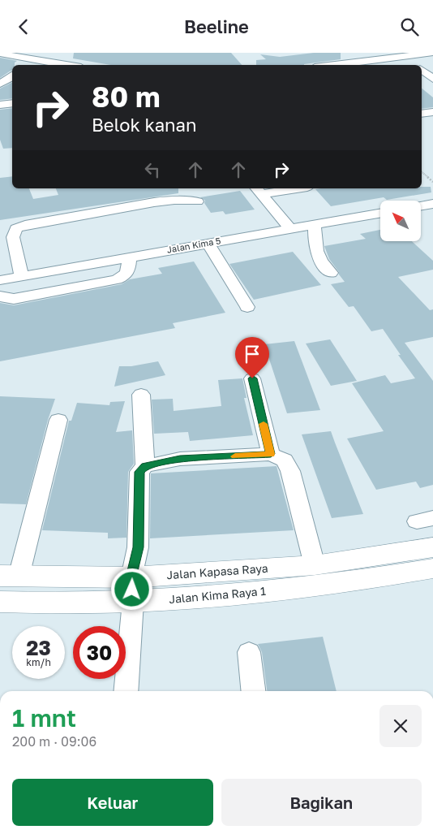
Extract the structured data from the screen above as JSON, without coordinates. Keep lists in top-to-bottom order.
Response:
{
  "streets": {
    "main road": ["Jalan Kapasa Raya", "Jalan Kima Raya 1"],
    "street": ["Jalan Kima 5"]
  },
  "crossings": [
    ["Jalan Kapasa Raya", "Jalan Kima Raya 1"]
  ],
  "north": "top left",
  "page": {
    "header": "Beeline",
    "turn": ["80 m", "Belok kanan"],
    "speed": "23 km/h",
    "limit": "30",
    "heading": ["1 mnt", "200 m · 09:06"],
    "buttons": ["Keluar", "Bagikan"]
  }
}
